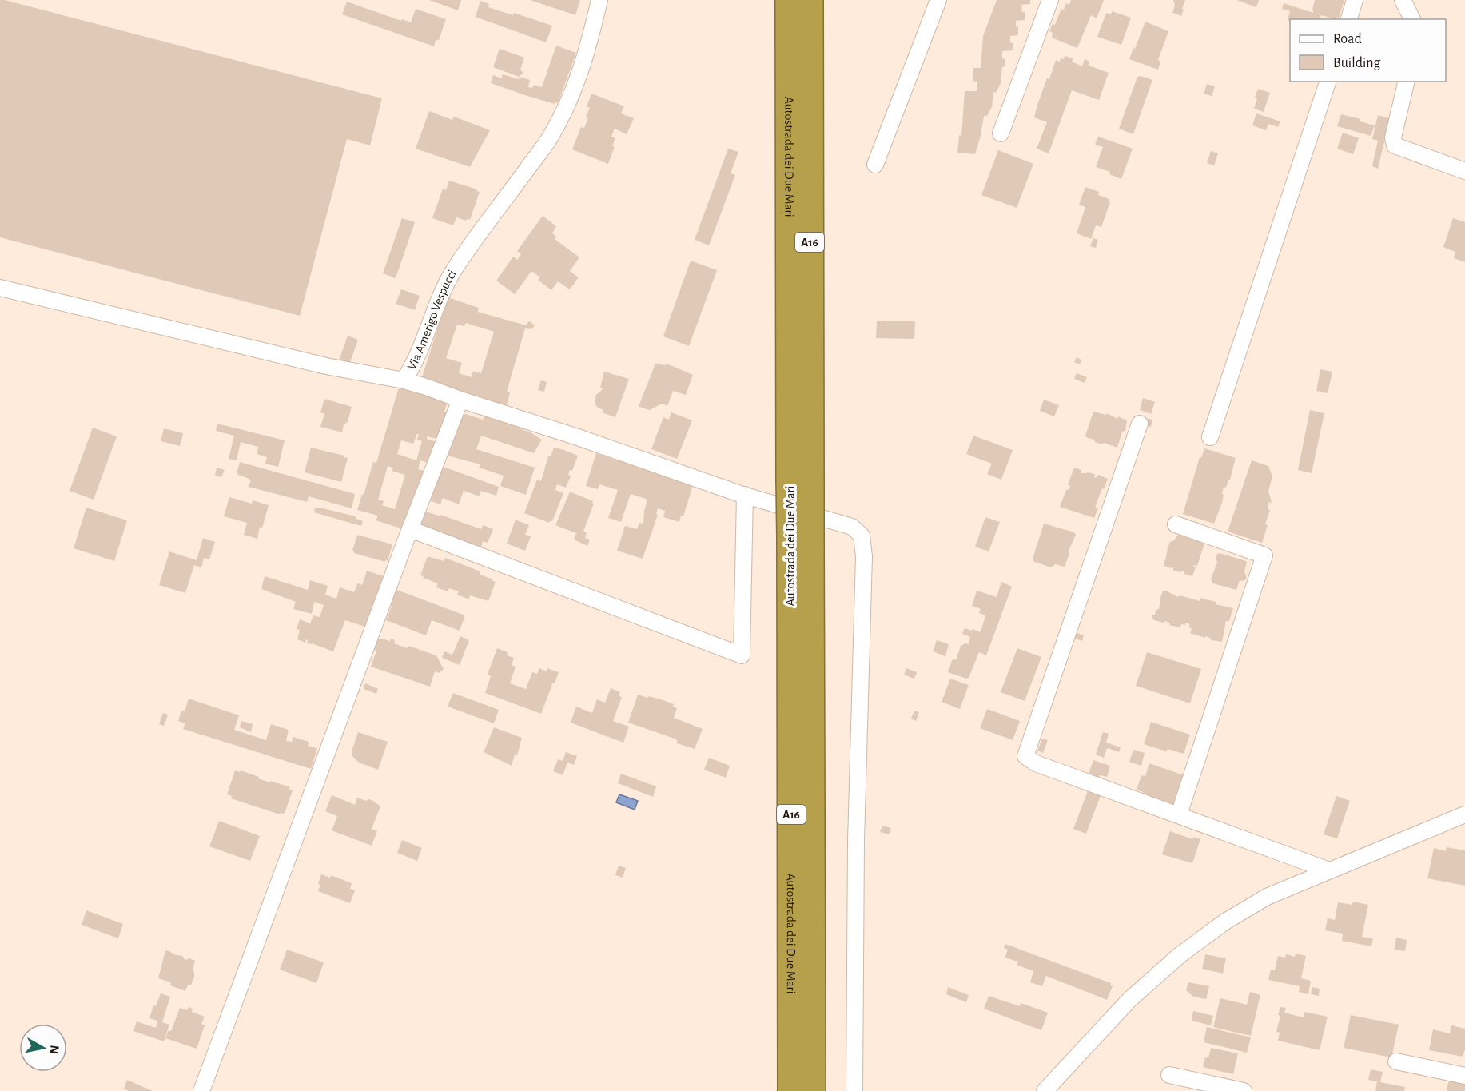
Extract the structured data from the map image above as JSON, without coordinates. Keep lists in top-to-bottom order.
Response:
{
  "streets": {
    "highway": ["Autostrada dei Due Mari", "A16"],
    "street": ["Via Amerigo Vespucci"]
  },
  "legend": ["Road", "Building"],
  "north": "right"
}
